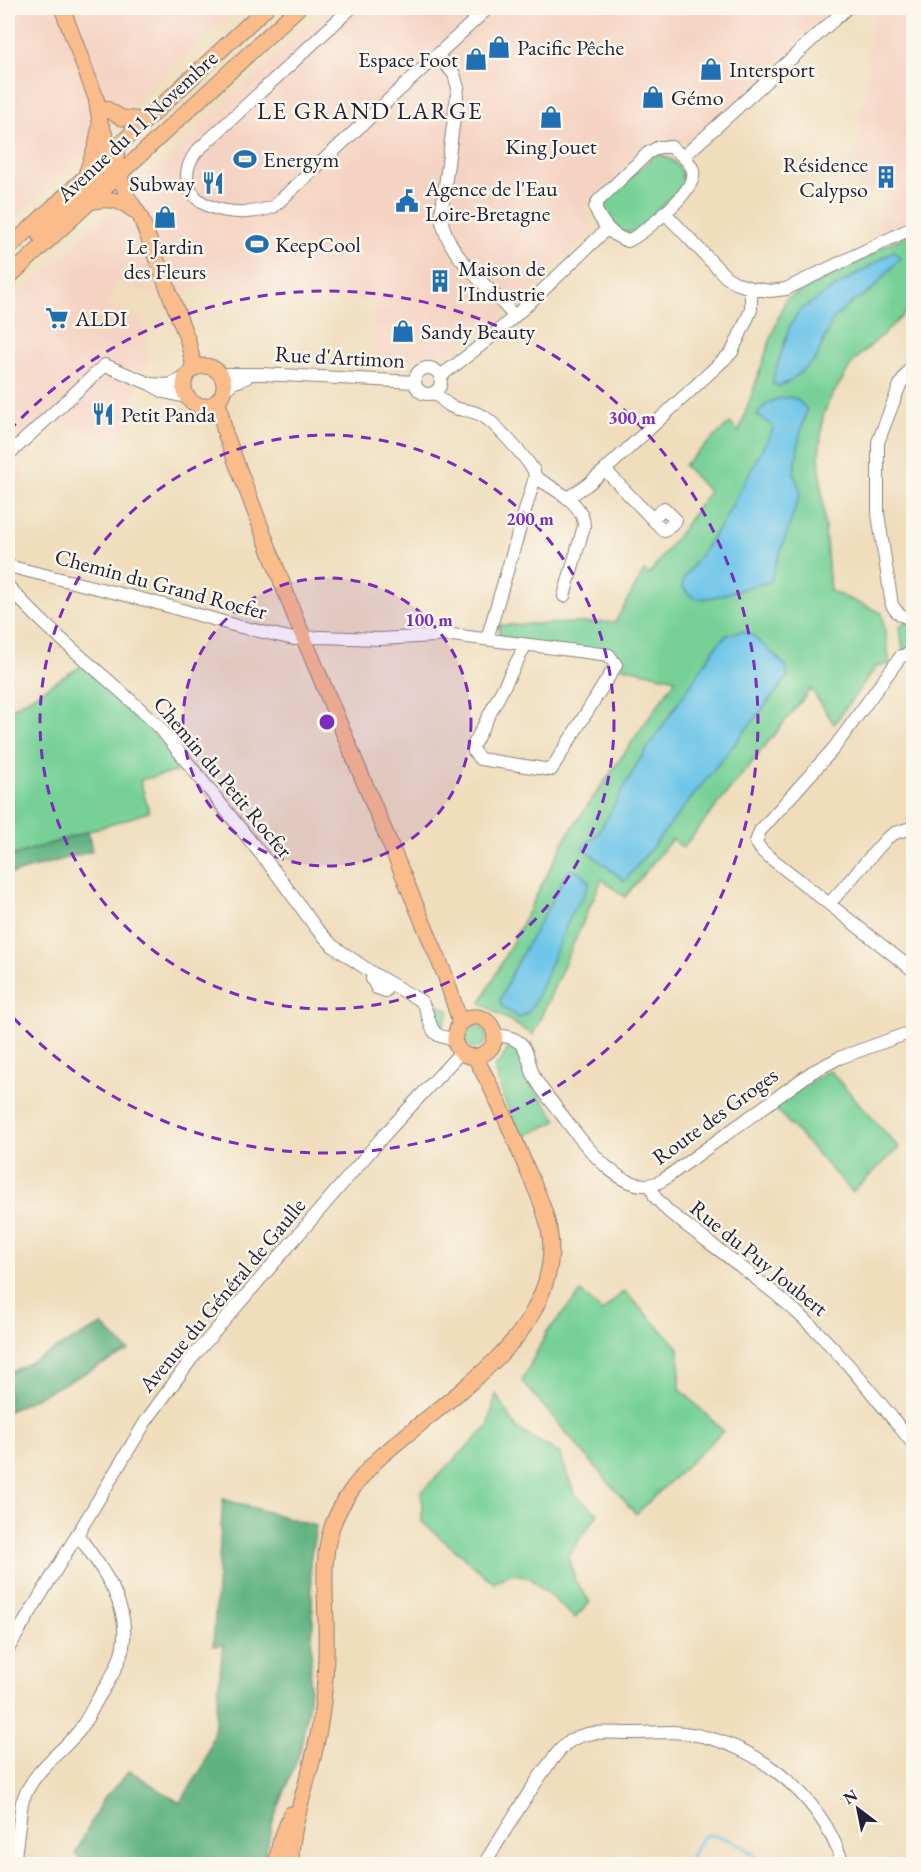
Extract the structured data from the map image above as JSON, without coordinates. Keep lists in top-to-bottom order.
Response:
{
  "streets": {
    "main road": ["Avenue du 11 Novembre"],
    "street": [
      "Rue d'Artimon",
      "Chemin du Grand Rocfer",
      "Chemin du Petit Rocfer",
      "Route des Groges",
      "Rue du Puy Joubert",
      "Avenue du Général de Gaulle"
    ]
  },
  "crossings": [
    ["Chemin du Petit Rocfer", "Avenue du Général de Gaulle"],
    ["Route des Groges", "Rue du Puy Joubert"]
  ],
  "districts": ["LE GRAND LARGE"],
  "places": {
    "shop": [
      "Pacific Pêche",
      "Espace Foot",
      "Intersport",
      "Gémo",
      "King Jouet",
      "Le Jardin des Fleurs",
      "Sandy Beauty"
    ],
    "sports": ["Energym", "KeepCool"],
    "building": ["Résidence Calypso", "Maison de l'Industrie"],
    "restaurant": ["Subway", "Petit Panda"],
    "public building": ["Agence de l'Eau Loire-Bretagne"],
    "supermarket": ["ALDI"]
  },
  "north": "top left",
  "rings": ["300 m", "200 m", "100 m"]
}
